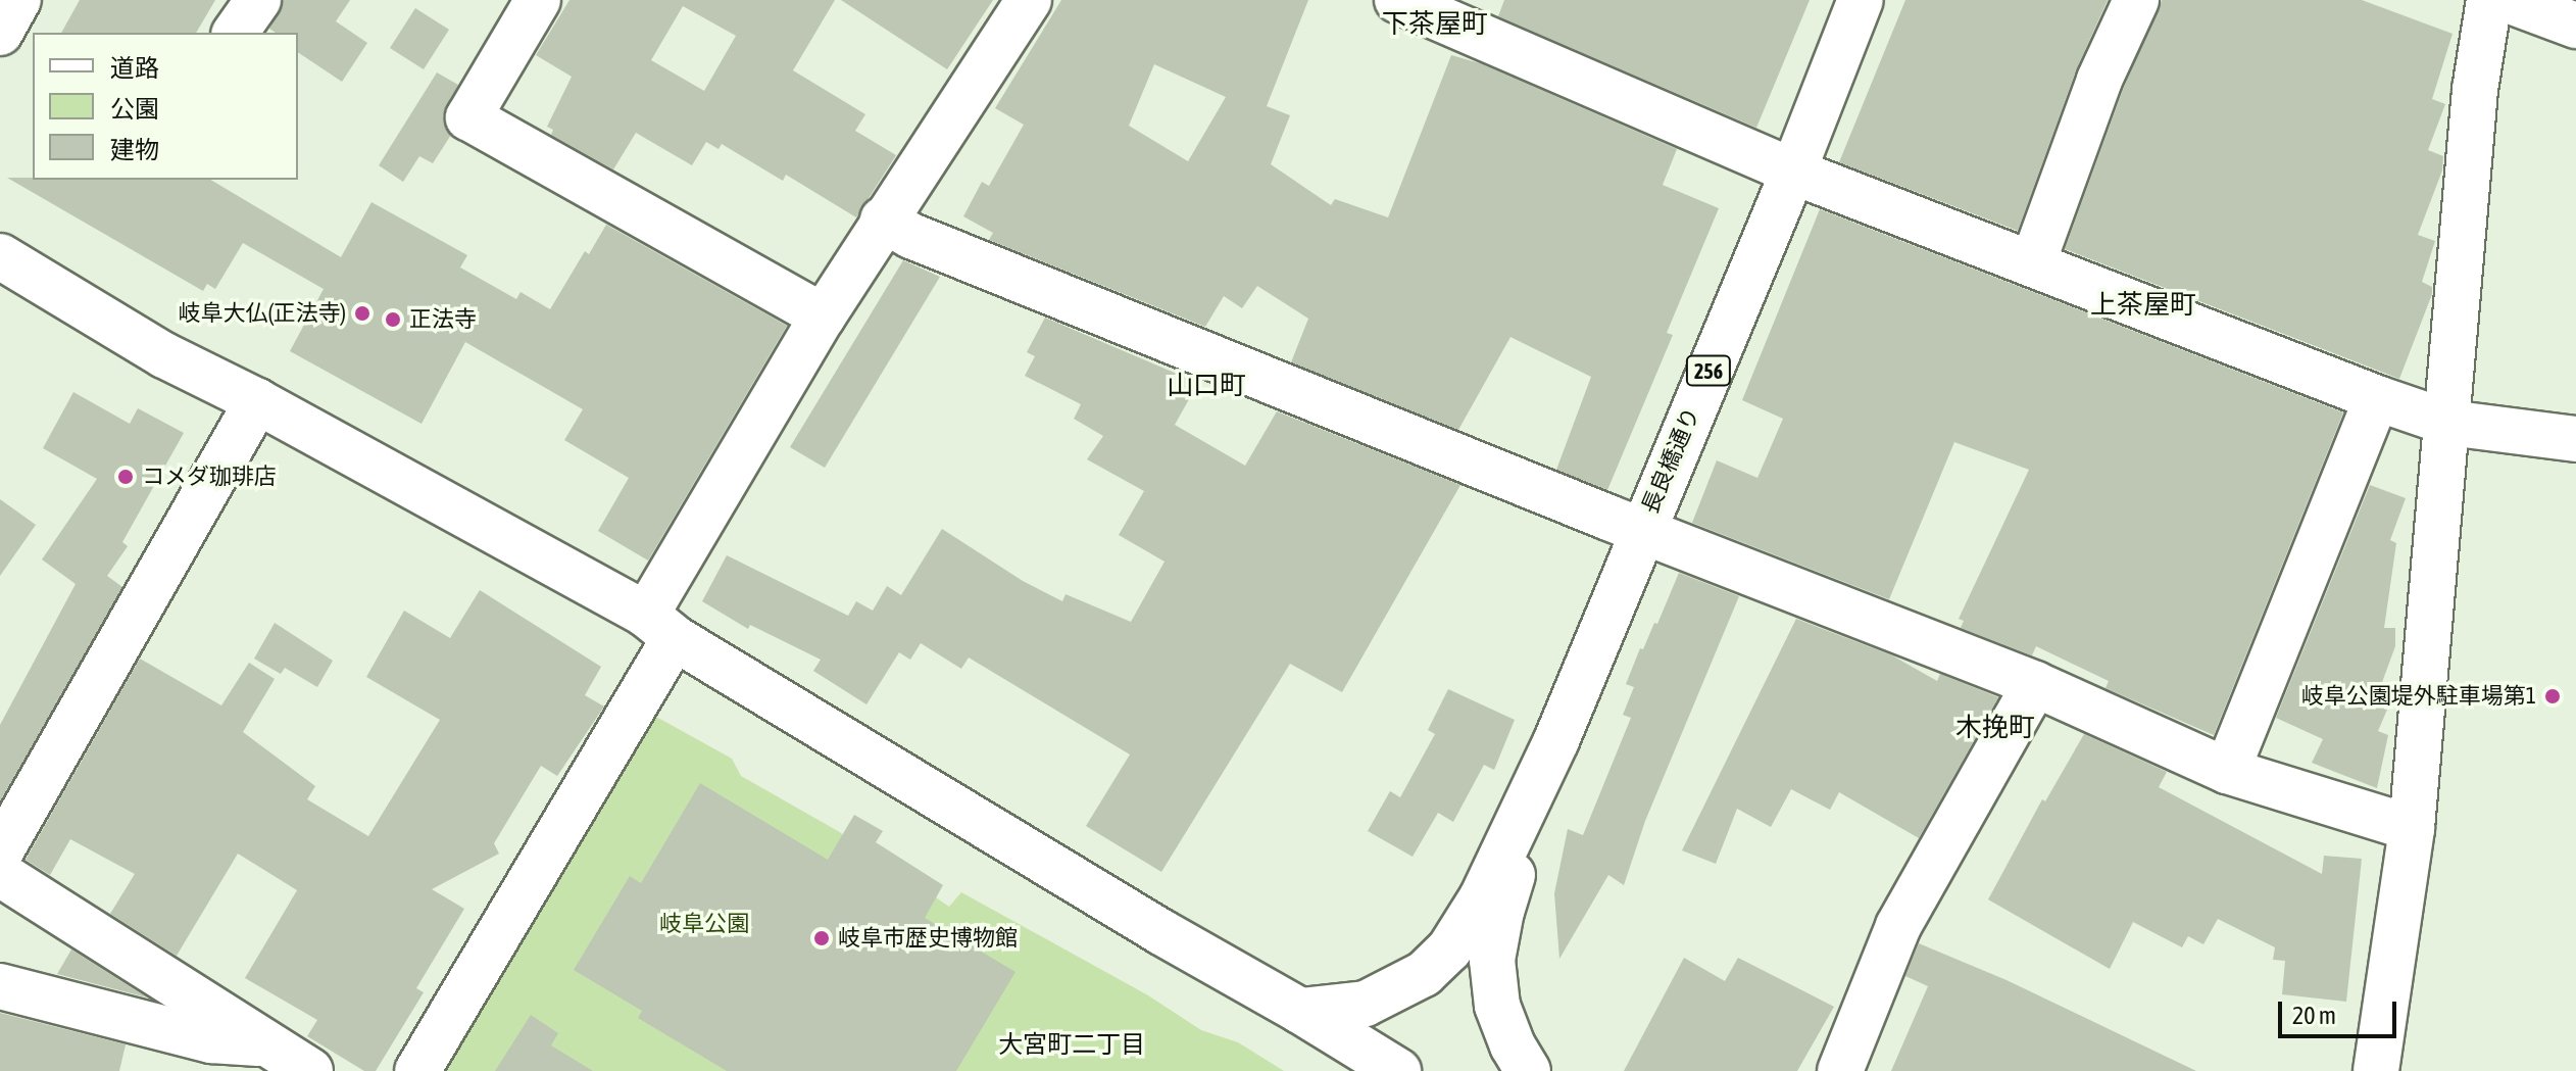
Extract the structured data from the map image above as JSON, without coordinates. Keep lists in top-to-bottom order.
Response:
{
  "streets": {
    "main road": ["256", "長良橋通り"]
  },
  "districts": [
    "下茶屋町",
    "上茶屋町",
    "山口町",
    "木挽町",
    "大宮町二丁目"
  ],
  "parks": ["岐阜公園"],
  "places": [
    "岐阜大仏(正法寺)",
    "正法寺",
    "コメダ珈琲店",
    "岐阜公園堤外駐車場第1",
    "岐阜市歴史博物館"
  ],
  "legend": ["道路", "公園", "建物"],
  "scale_bar": "20 m"
}
